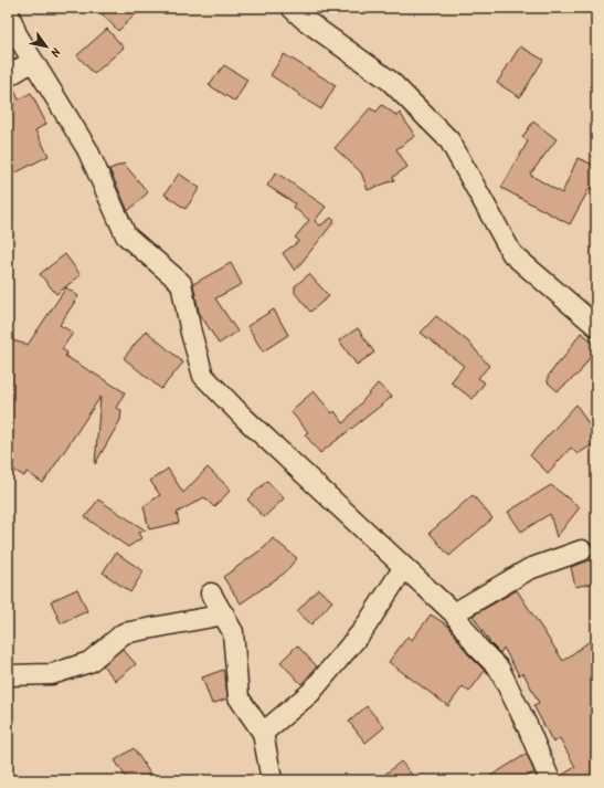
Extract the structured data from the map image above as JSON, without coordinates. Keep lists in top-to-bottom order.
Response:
{
  "north": "bottom right"
}
